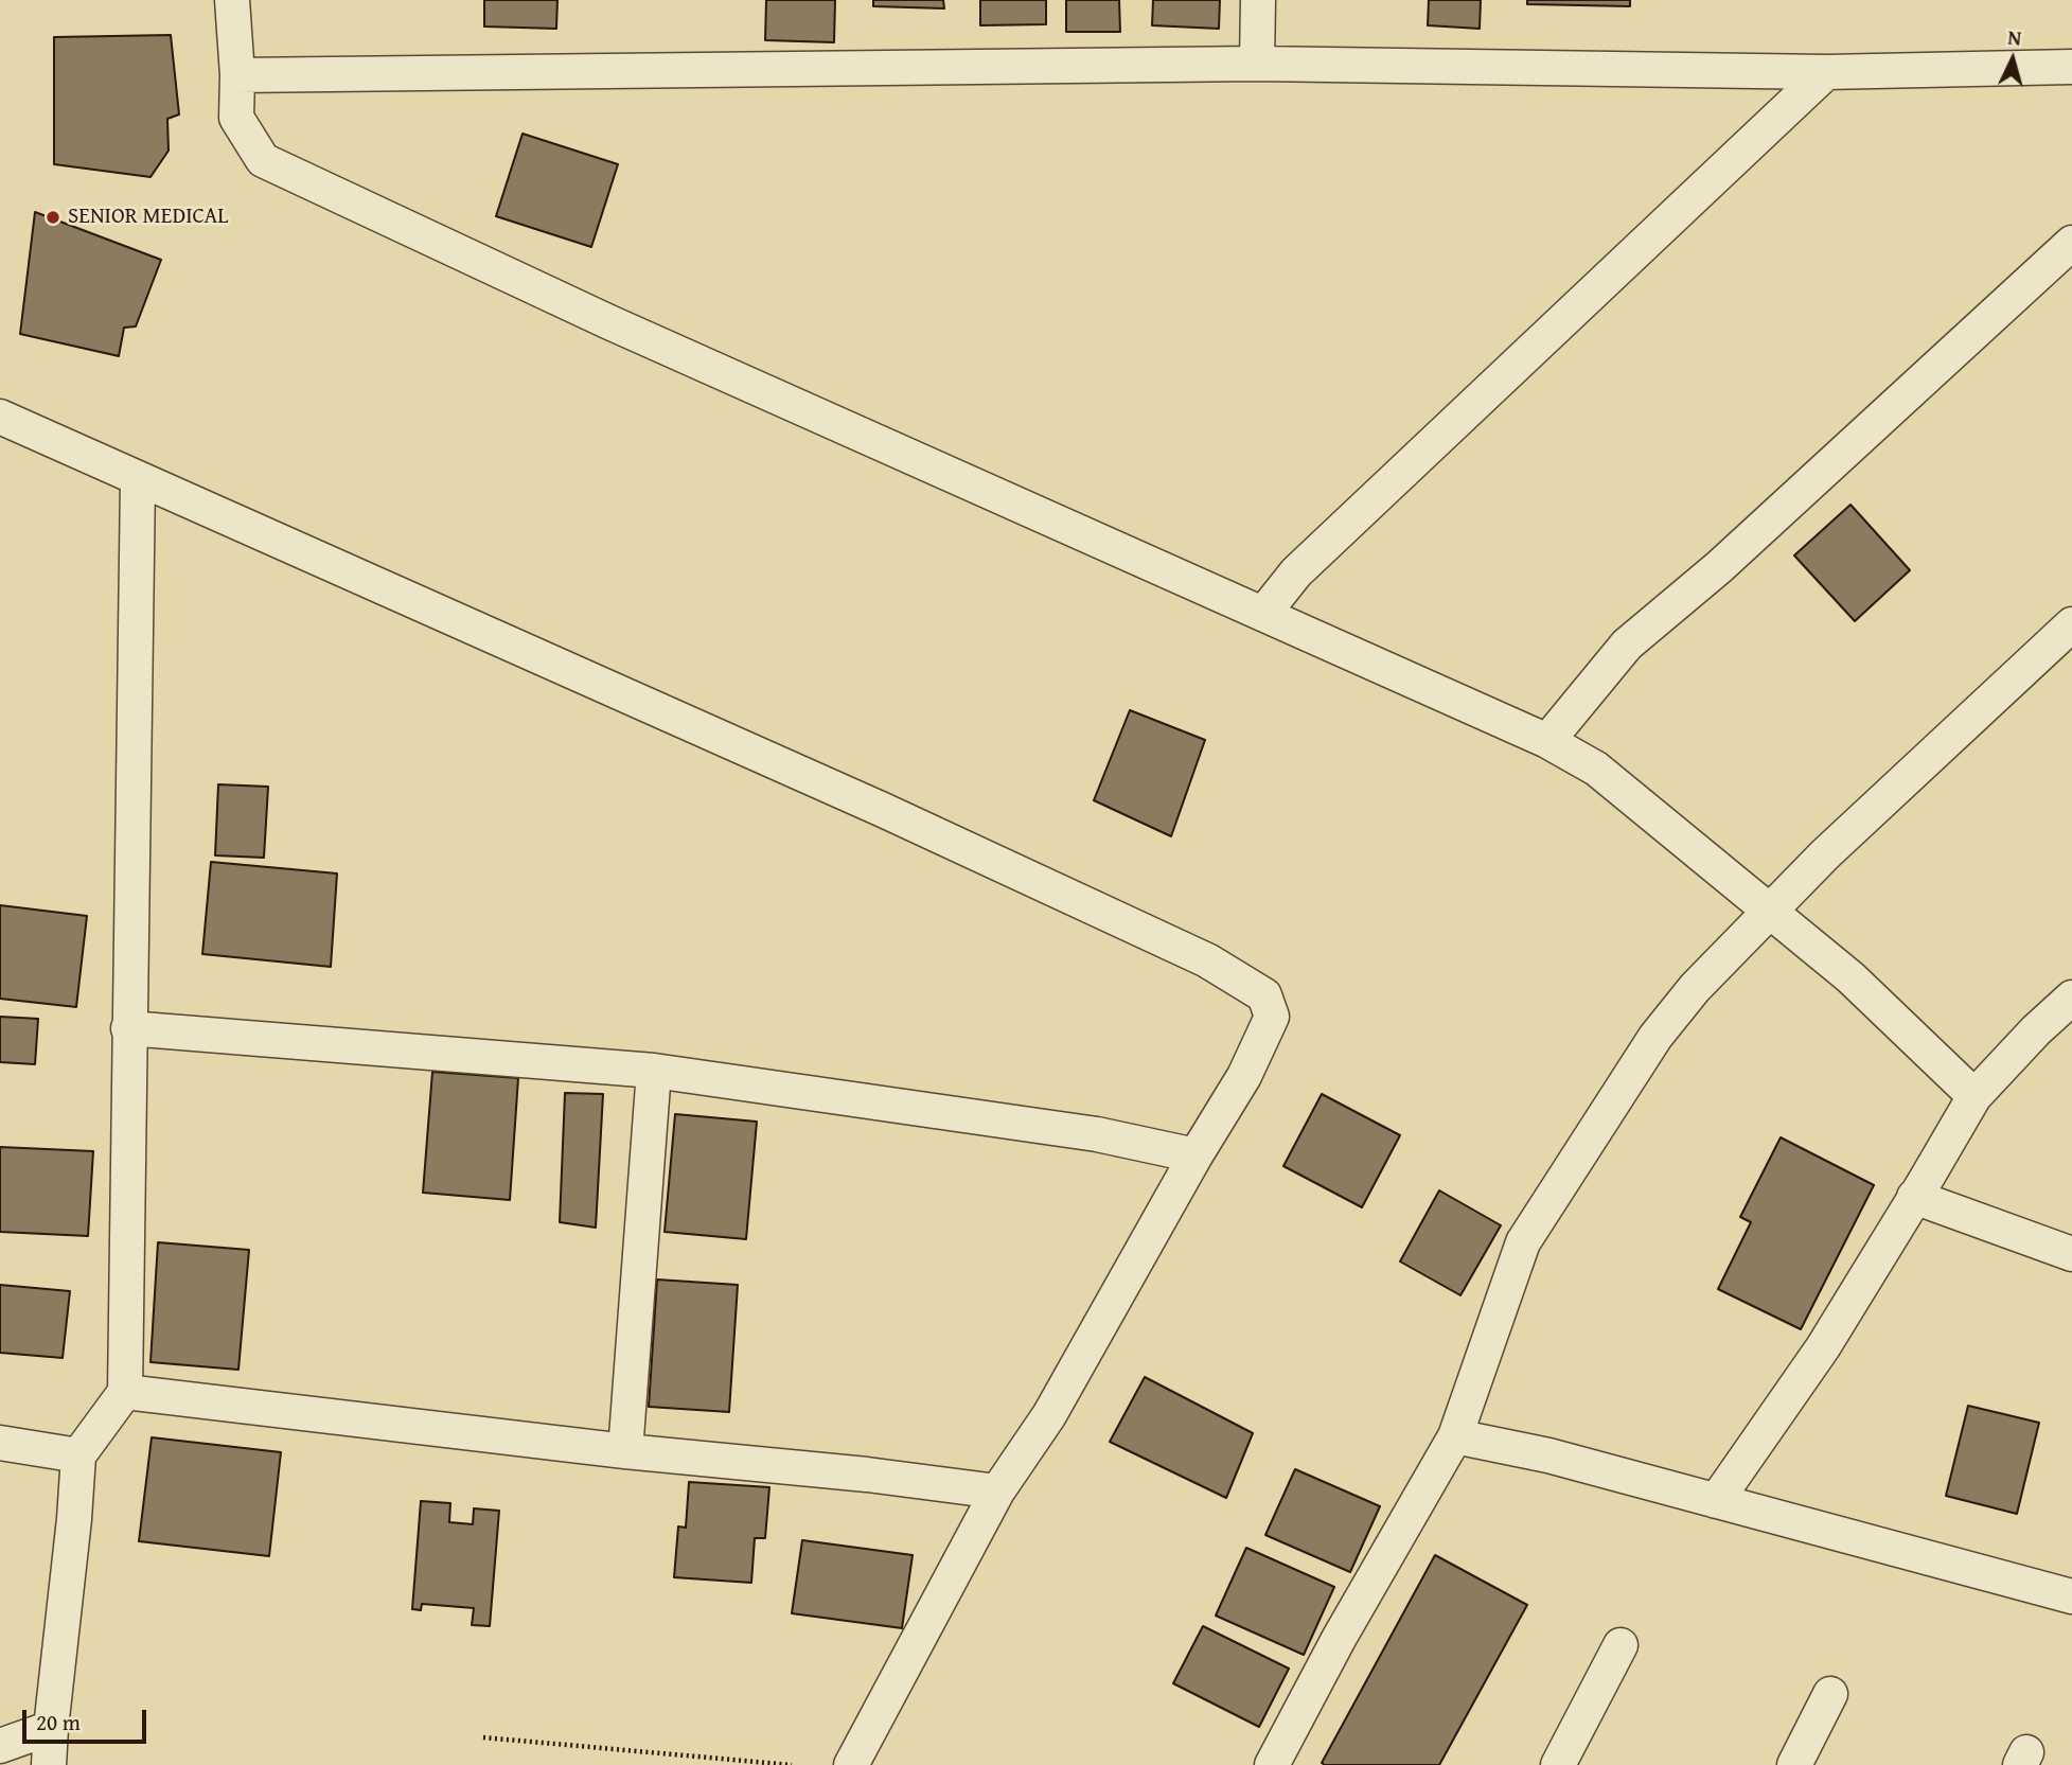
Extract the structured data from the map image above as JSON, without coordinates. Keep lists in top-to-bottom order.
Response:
{
  "places": ["SENIOR MEDICAL"],
  "scale_bar": "20 m",
  "north": "top"
}
